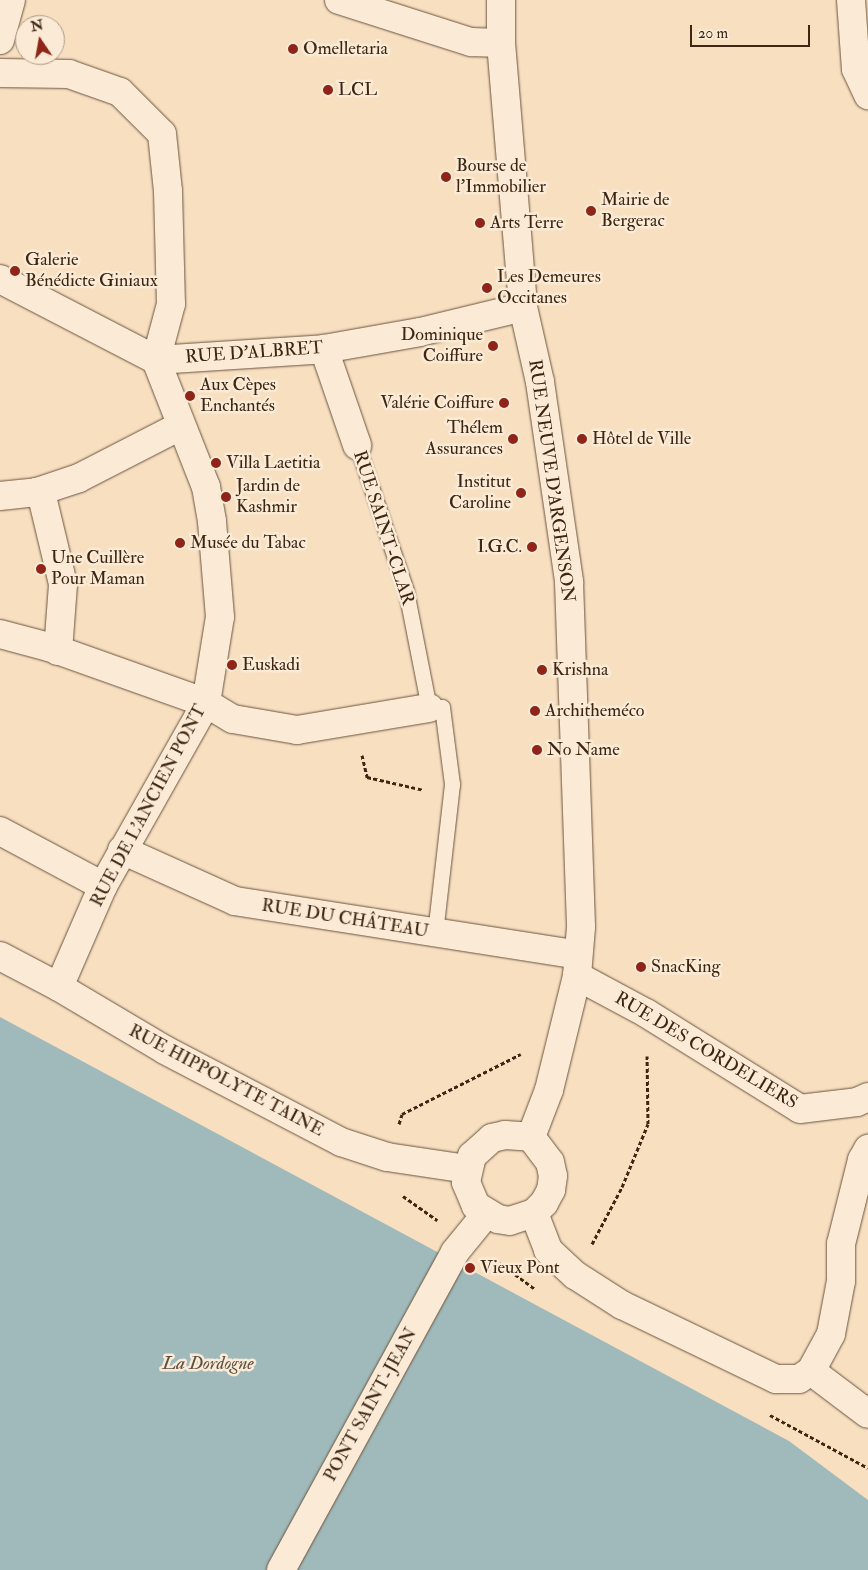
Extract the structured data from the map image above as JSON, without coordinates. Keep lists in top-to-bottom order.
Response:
{
  "streets": {
    "street": [
      "RUE D'ALBRET",
      "RUE NEUVE D'ARGENSON",
      "RUE SAINT-CLAR",
      "RUE DE L'ANCIEN PONT",
      "RUE DU CHÂTEAU",
      "RUE DES CORDELIERS",
      "RUE HIPPOLYTE TAINE",
      "PONT SAINT-JEAN"
    ]
  },
  "crossings": [
    ["RUE D'ALBRET", "RUE NEUVE D'ARGENSON"],
    ["RUE D'ALBRET", "RUE SAINT-CLAR"],
    ["RUE D'ALBRET", "RUE DE L'ANCIEN PONT"],
    ["RUE NEUVE D'ARGENSON", "RUE DU CHÂTEAU"],
    ["RUE NEUVE D'ARGENSON", "RUE DES CORDELIERS"],
    ["RUE NEUVE D'ARGENSON", "RUE HIPPOLYTE TAINE"],
    ["RUE NEUVE D'ARGENSON", "PONT SAINT-JEAN"],
    ["RUE DE L'ANCIEN PONT", "RUE DU CHÂTEAU"],
    ["RUE DE L'ANCIEN PONT", "RUE HIPPOLYTE TAINE"],
    ["RUE DU CHÂTEAU", "RUE DES CORDELIERS"],
    ["RUE HIPPOLYTE TAINE", "PONT SAINT-JEAN"]
  ],
  "water": ["La Dordogne"],
  "places": [
    "Omelletaria",
    "LCL",
    "Bourse de l'Immobilier",
    "Mairie de Bergerac",
    "Arts Terre",
    "Galerie Bénédicte Giniaux",
    "Les Demeures Occitanes",
    "Dominique Coiffure",
    "Aux Cèpes Enchantés",
    "Valérie Coiffure",
    "Thélem Assurances",
    "Hôtel de Ville",
    "Villa Laetitia",
    "Institut Caroline",
    "Jardin de Kashmir",
    "Musée du Tabac",
    "I.G.C.",
    "Une Cuillère Pour Maman",
    "Euskadi",
    "Krishna",
    "Architheméco",
    "No Name",
    "SnacKing",
    "Vieux Pont"
  ],
  "scale_bar": "20 m",
  "north": "top"
}
